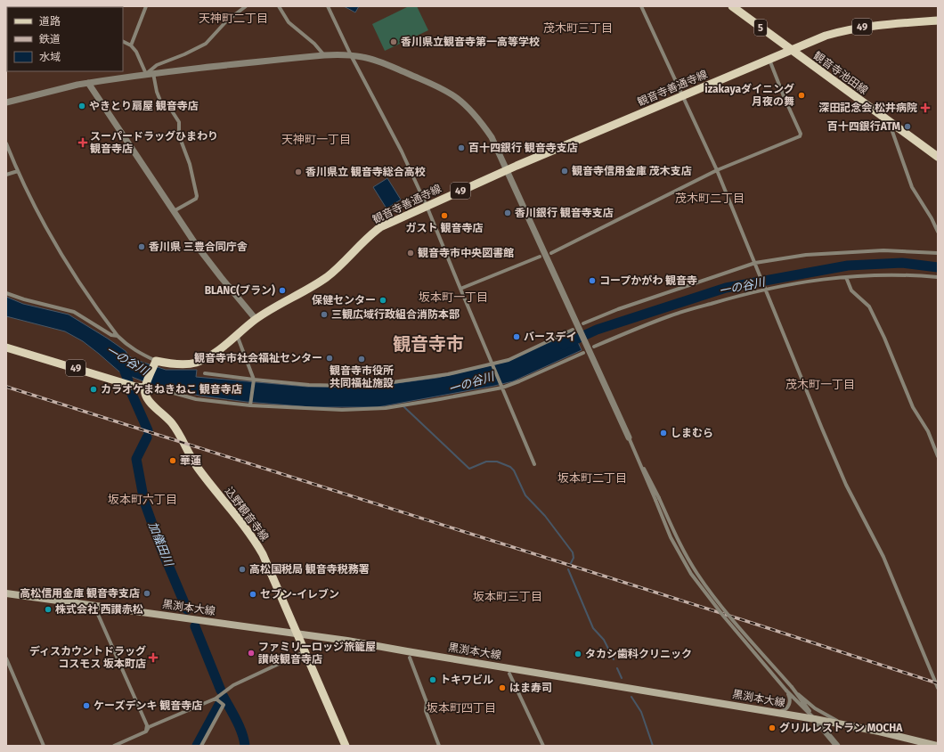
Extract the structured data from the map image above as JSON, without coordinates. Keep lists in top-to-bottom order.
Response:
{
  "streets": {
    "main road": [
      "49",
      "5",
      "観音寺池田線",
      "観音寺善通寺線",
      "込野観音寺線",
      "黒渕本大線"
    ]
  },
  "crossings": [
    ["49", "込野観音寺線"],
    ["観音寺池田線", "観音寺善通寺線"],
    ["込野観音寺線", "黒渕本大線"]
  ],
  "districts": [
    "天神町二丁目",
    "茂木町三丁目",
    "天神町一丁目",
    "茂木町二丁目",
    "坂本町一丁目",
    "観音寺市",
    "茂木町一丁目",
    "坂本町二丁目",
    "坂本町六丁目",
    "坂本町三丁目",
    "坂本町四丁目"
  ],
  "water": ["一の谷川", "加儀田川"],
  "places": {
    "other": [
      "香川県立観音寺第一高等学校",
      "izakayaダイニング 月夜の舞",
      "やきとり扇屋 観音寺店",
      "百十四銀行ATM",
      "百十四銀行 観音寺支店",
      "観音寺信用金庫 茂木支店",
      "香川県立 観音寺総合高校",
      "香川銀行 観音寺支店",
      "ガスト 観音寺店",
      "香川県 三豊合同庁舎",
      "観音寺市中央図書館",
      "コープかがわ 観音寺",
      "BLANC(ブラン)",
      "保健センター",
      "三観広域行政組合消防本部",
      "バースデイ",
      "観音寺市社会福祉センター",
      "観音寺市役所 共同福祉施設",
      "カラオケまねきねこ 観音寺店",
      "しまむら",
      "華蓮",
      "高松国税局 観音寺税務署",
      "高松信用金庫 観音寺支店",
      "セブン-イレブン",
      "株式会社 西讃赤松",
      "ファミリーロッジ旅籠屋 讃岐観音寺店",
      "タカシ歯科クリニック",
      "トキワビル",
      "はま寿司",
      "ケーズデンキ 観音寺店",
      "グリルレストラン MOCHA"
    ],
    "health": ["深田記念会 松井病院", "スーパードラッグひまわり 観音寺店", "ディスカウントドラッグ コスモス 坂本町店"]
  },
  "legend": ["道路", "鉄道", "水域"]
}
